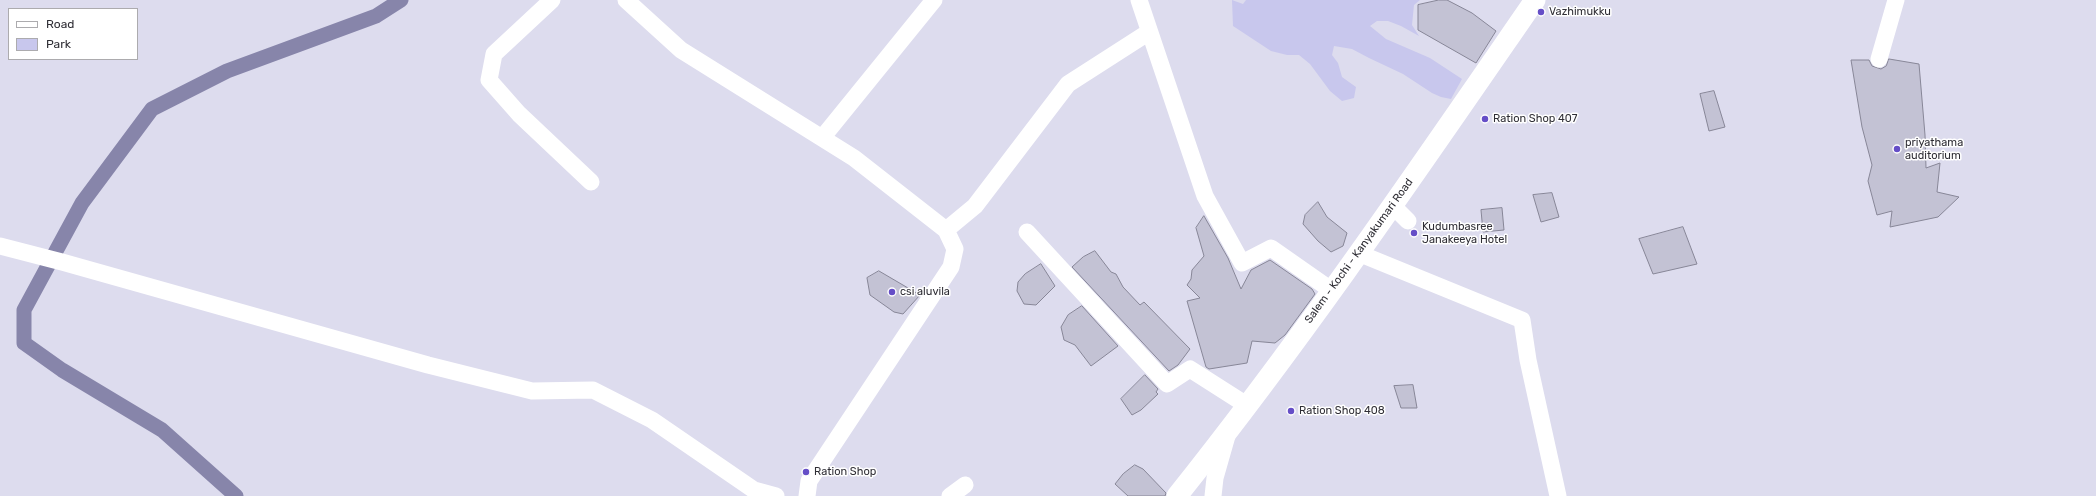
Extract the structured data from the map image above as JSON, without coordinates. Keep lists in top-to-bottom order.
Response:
{
  "streets": {
    "main road": ["Salem - Kochi - Kanyakumari Road"]
  },
  "places": [
    "Vazhimukku",
    "Ration Shop 407",
    "priyathama auditorium",
    "Kudumbasree Janakeeya Hotel",
    "csi aluvila",
    "Ration Shop 408",
    "Ration Shop"
  ],
  "legend": ["Road", "Park"]
}
